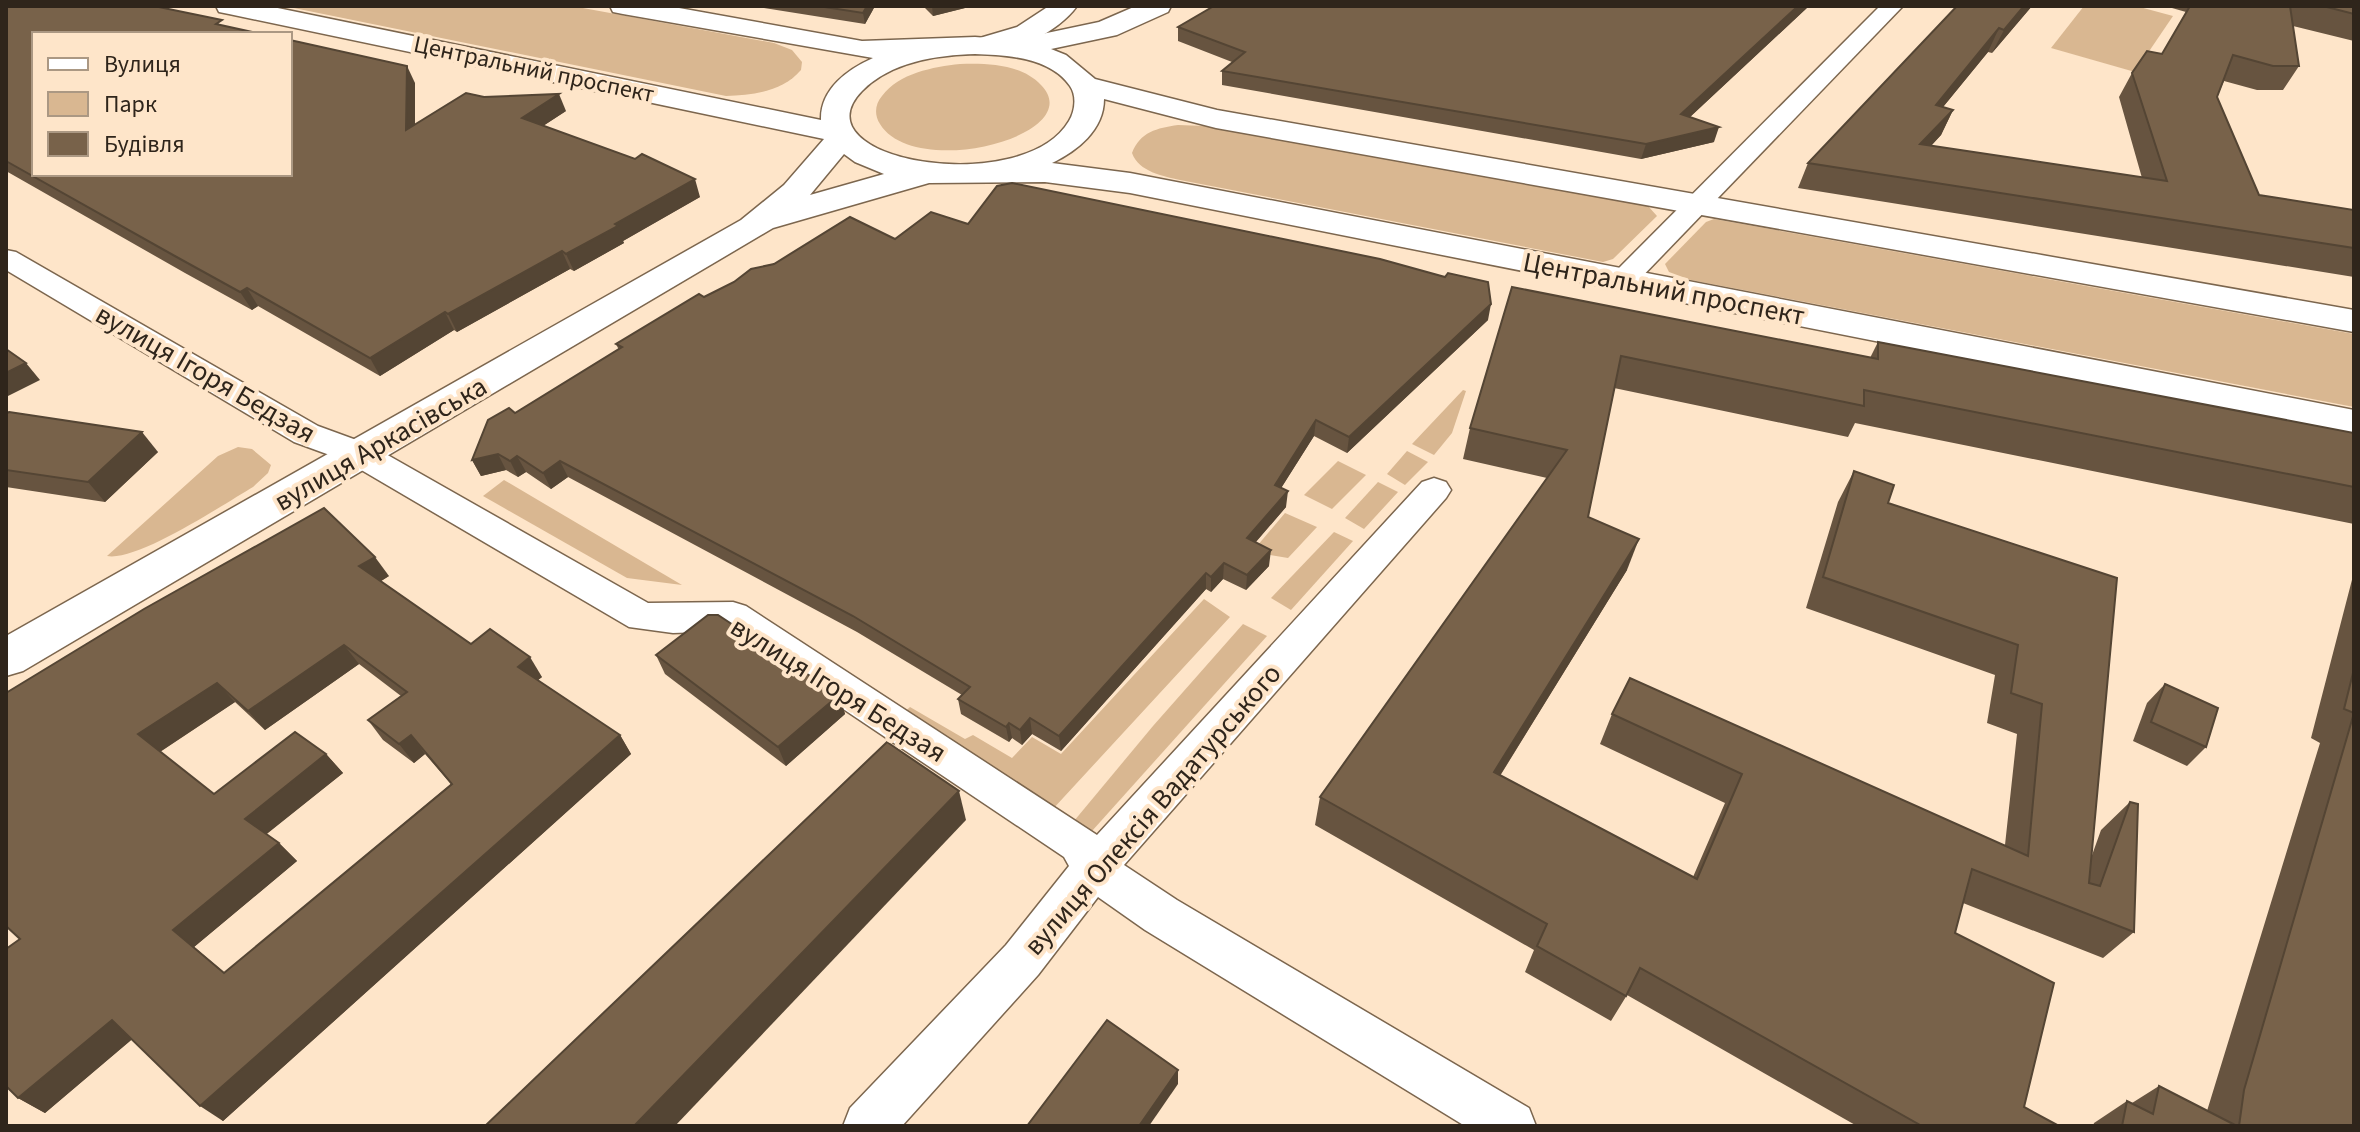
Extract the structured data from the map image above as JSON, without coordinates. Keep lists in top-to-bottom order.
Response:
{
  "streets": {
    "main road": ["Центральний проспект", "вулиця Аркасівська"],
    "street": ["вулиця Ігоря Бедзая", "вулиця Олексія Вадатурського"]
  },
  "crossings": [
    ["Центральний проспект", "вулиця Аркасівська"],
    ["вулиця Ігоря Бедзая", "вулиця Аркасівська"],
    ["вулиця Ігоря Бедзая", "вулиця Олексія Вадатурського"]
  ],
  "legend": ["Вулиця", "Парк", "Будівля"]
}
